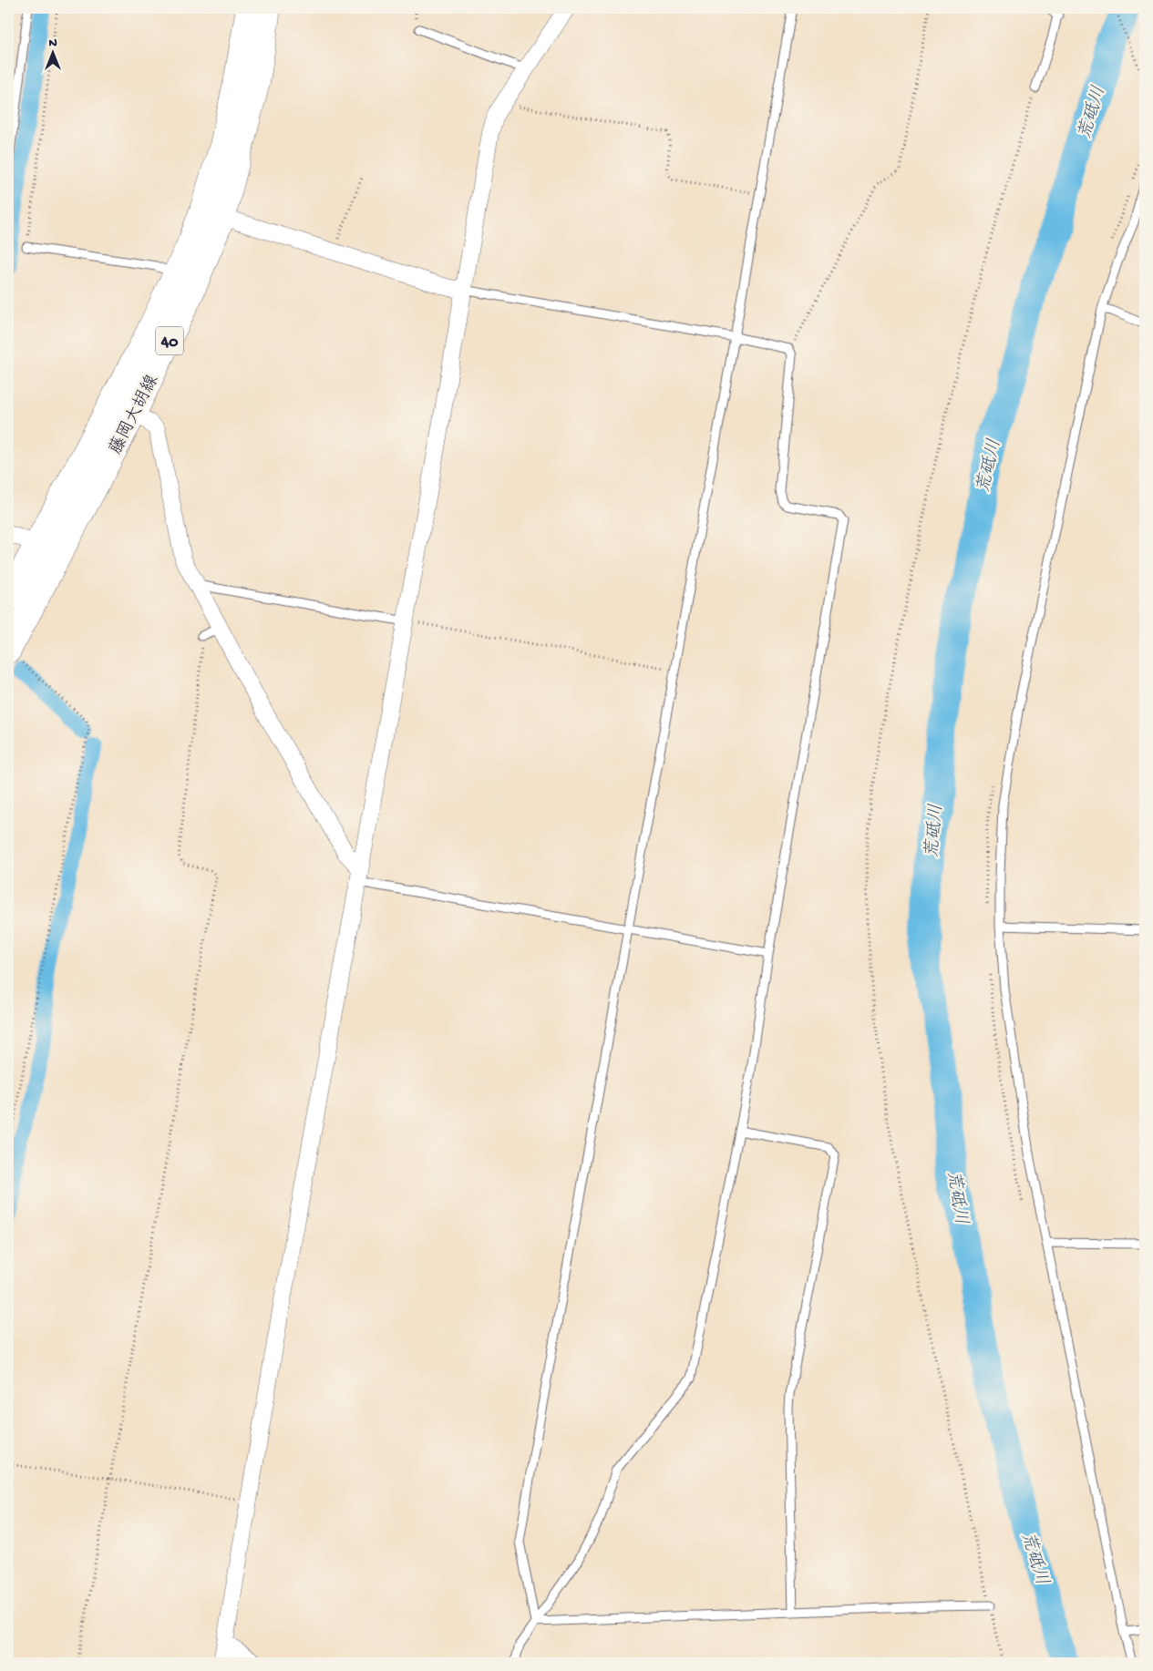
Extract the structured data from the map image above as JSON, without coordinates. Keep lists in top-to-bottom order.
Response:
{
  "streets": {
    "main road": ["40", "藤岡大胡線"]
  },
  "water": ["荒砥川"],
  "north": "top"
}
